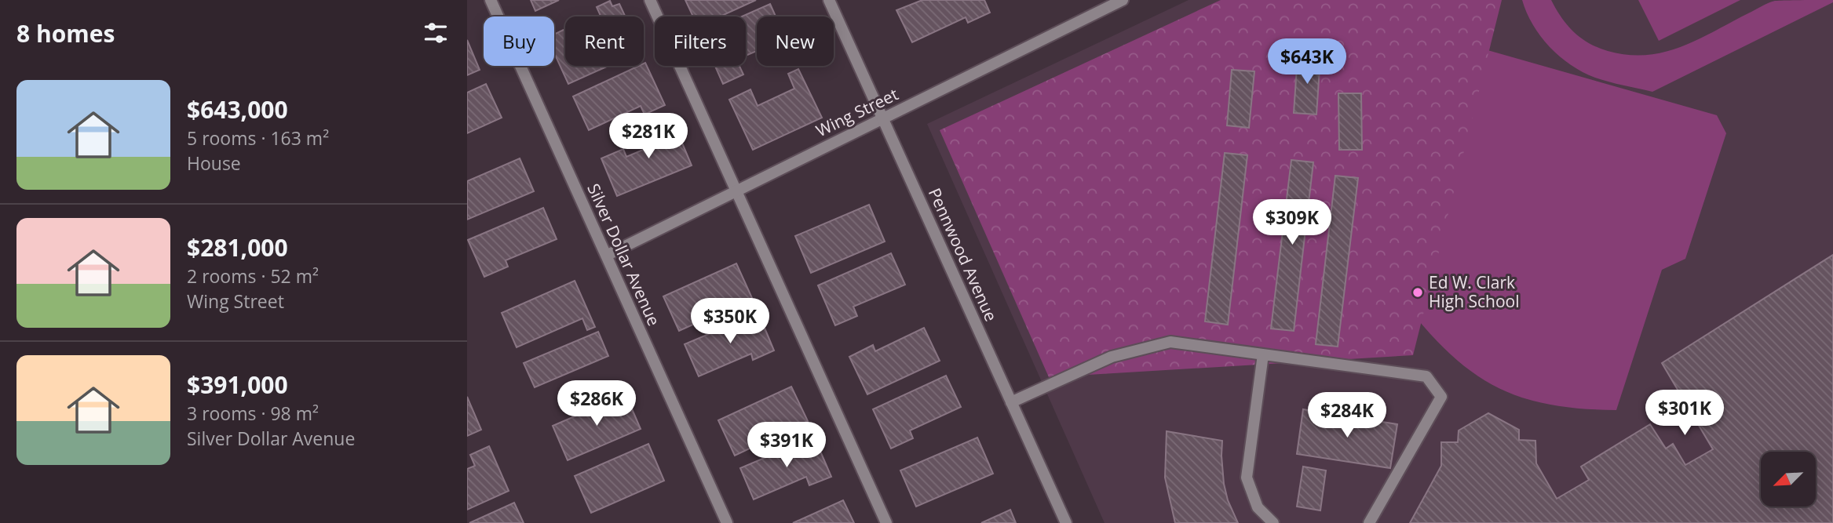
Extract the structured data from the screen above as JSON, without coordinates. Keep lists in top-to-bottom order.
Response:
{
  "streets": {
    "street": ["Wing Street", "Silver Dollar Avenue", "Pennwood Avenue"]
  },
  "crossings": [
    ["Wing Street", "Silver Dollar Avenue"],
    ["Wing Street", "Pennwood Avenue"]
  ],
  "places": ["Ed W. Clark High School"],
  "north": "bottom left",
  "page": {
    "heading": "8 homes",
    "chip": [
      "Buy",
      "Rent",
      "Filters",
      "New"
    ],
    "price": [
      "$643K",
      "$281K",
      "$309K",
      "$350K",
      "$286K",
      "$301K",
      "$284K",
      "$391K"
    ],
    "list": [
      {
        "name": "$643,000",
        "note": "5 rooms · 163 m² · House"
      },
      {
        "name": "$281,000",
        "note": "2 rooms · 52 m² · Wing Street"
      },
      {
        "name": "$391,000",
        "note": "3 rooms · 98 m² · Silver Dollar Avenue"
      }
    ]
  }
}
